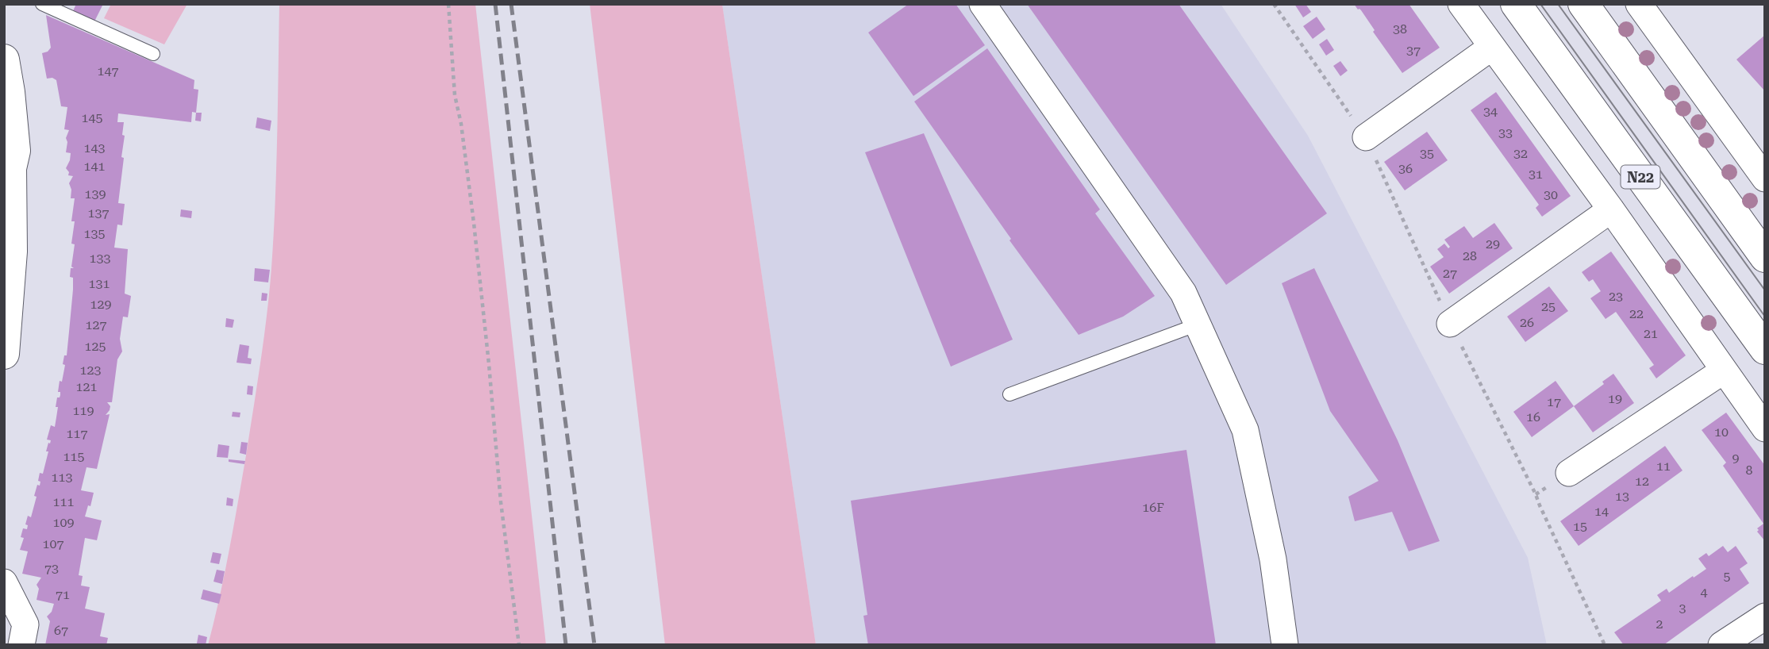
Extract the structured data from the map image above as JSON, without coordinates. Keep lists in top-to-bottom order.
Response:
{
  "streets": {
    "main road": ["N22"]
  },
  "house_numbers": [
    "38",
    "37",
    "147",
    "34",
    "145",
    "33",
    "143",
    "35",
    "32",
    "141",
    "36",
    "31",
    "139",
    "30",
    "137",
    "135",
    "29",
    "28",
    "133",
    "27",
    "131",
    "23",
    "129",
    "25",
    "22",
    "26",
    "127",
    "21",
    "125",
    "123",
    "121",
    "19",
    "17",
    "119",
    "16",
    "10",
    "117",
    "115",
    "9",
    "11",
    "8",
    "113",
    "12",
    "13",
    "111",
    "16F",
    "14",
    "109",
    "15",
    "107",
    "73",
    "5",
    "4",
    "71",
    "3",
    "2",
    "67"
  ]
}
